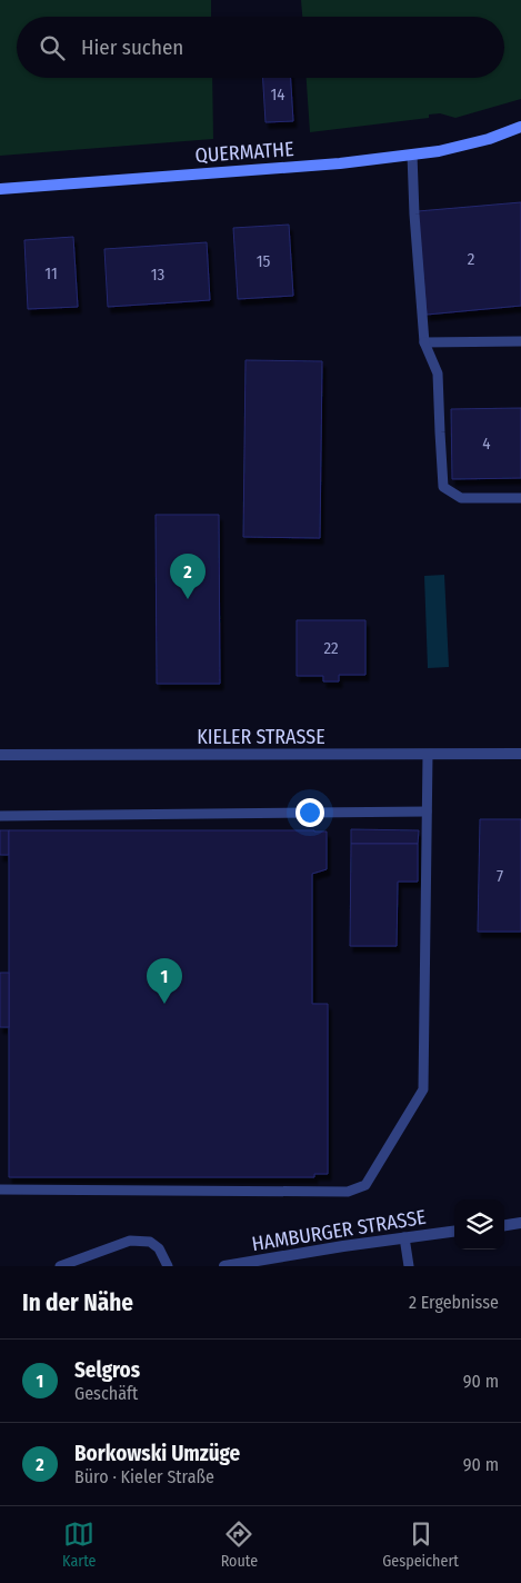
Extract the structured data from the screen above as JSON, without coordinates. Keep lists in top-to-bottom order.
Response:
{
  "streets": {
    "main road": ["QUERMATHE"],
    "street": ["KIELER STRASSE", "HAMBURGER STRASSE"]
  },
  "house_numbers": [
    "14",
    "2",
    "15",
    "11",
    "13",
    "4",
    "22",
    "7"
  ],
  "page": {
    "search": "Hier suchen",
    "pins": ["2", "1"],
    "heading": ["In der Nähe", "2 Ergebnisse"],
    "list": [
      {
        "mark": "1",
        "name": "Selgros",
        "note": "Geschäft",
        "value": "90 m"
      },
      {
        "mark": "2",
        "name": "Borkowski Umzüge",
        "note": "Büro · Kieler Straße",
        "value": "90 m"
      }
    ],
    "nav": ["Karte", "Route", "Gespeichert"]
  }
}
